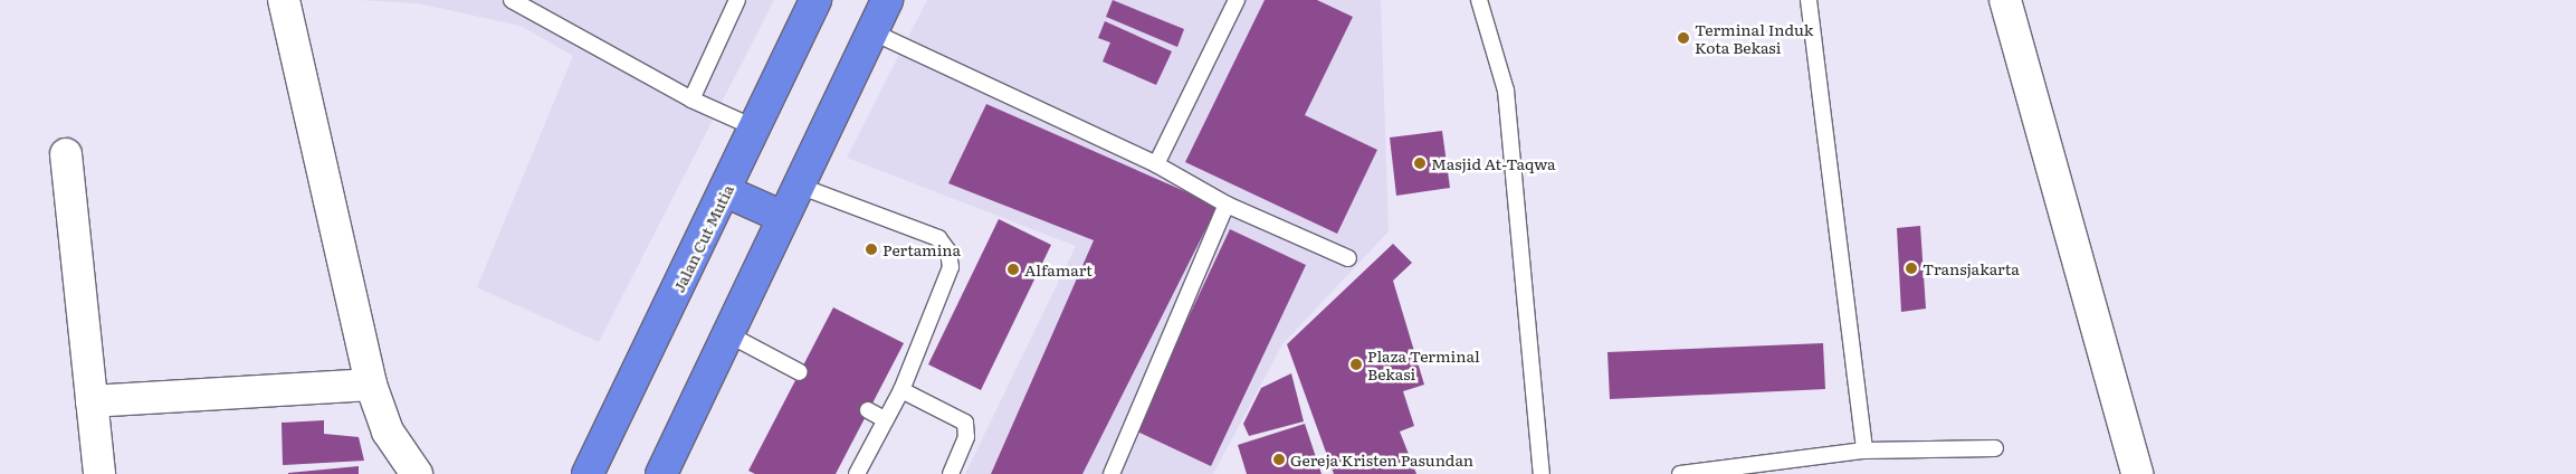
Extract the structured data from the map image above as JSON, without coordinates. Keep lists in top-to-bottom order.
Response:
{
  "streets": {
    "highway": ["Jalan Cut Mutia"]
  },
  "places": [
    "Terminal Induk Kota Bekasi",
    "Masjid At-Taqwa",
    "Pertamina",
    "Transjakarta",
    "Alfamart",
    "Plaza Terminal Bekasi",
    "Gereja Kristen Pasundan"
  ]
}
